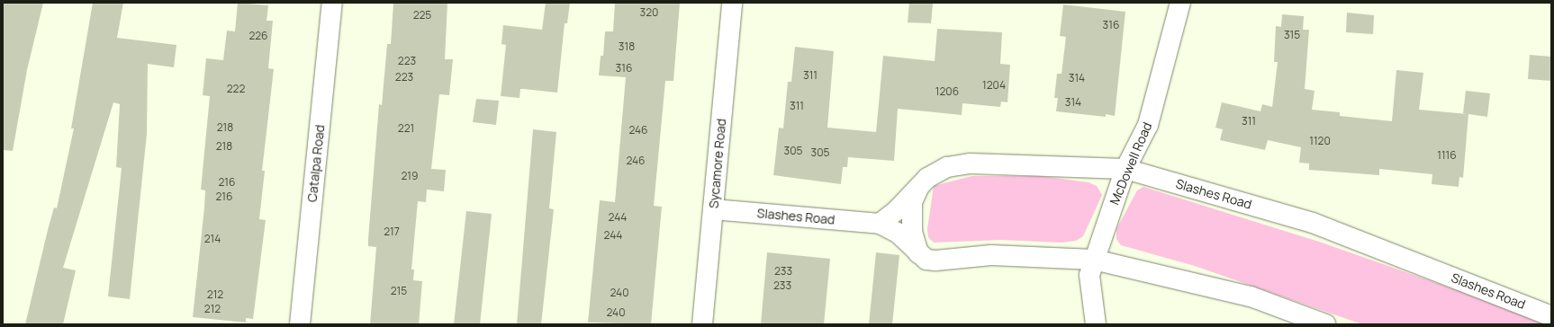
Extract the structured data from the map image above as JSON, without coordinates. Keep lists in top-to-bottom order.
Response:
{
  "streets": {
    "street": [
      "Catalpa Road",
      "Sycamore Road",
      "McDowell Road",
      "Slashes Road"
    ]
  },
  "crossings": [
    ["Sycamore Road", "Slashes Road"],
    ["McDowell Road", "Slashes Road"]
  ],
  "house_numbers": [
    "320",
    "225",
    "316",
    "315",
    "226",
    "318",
    "223",
    "316",
    "311",
    "223",
    "314",
    "1204",
    "222",
    "1206",
    "314",
    "311",
    "311",
    "218",
    "221",
    "246",
    "1120",
    "218",
    "305",
    "305",
    "1116",
    "246",
    "219",
    "216",
    "216",
    "244",
    "217",
    "244",
    "214",
    "233",
    "233",
    "215",
    "240",
    "212",
    "212",
    "240"
  ]
}
